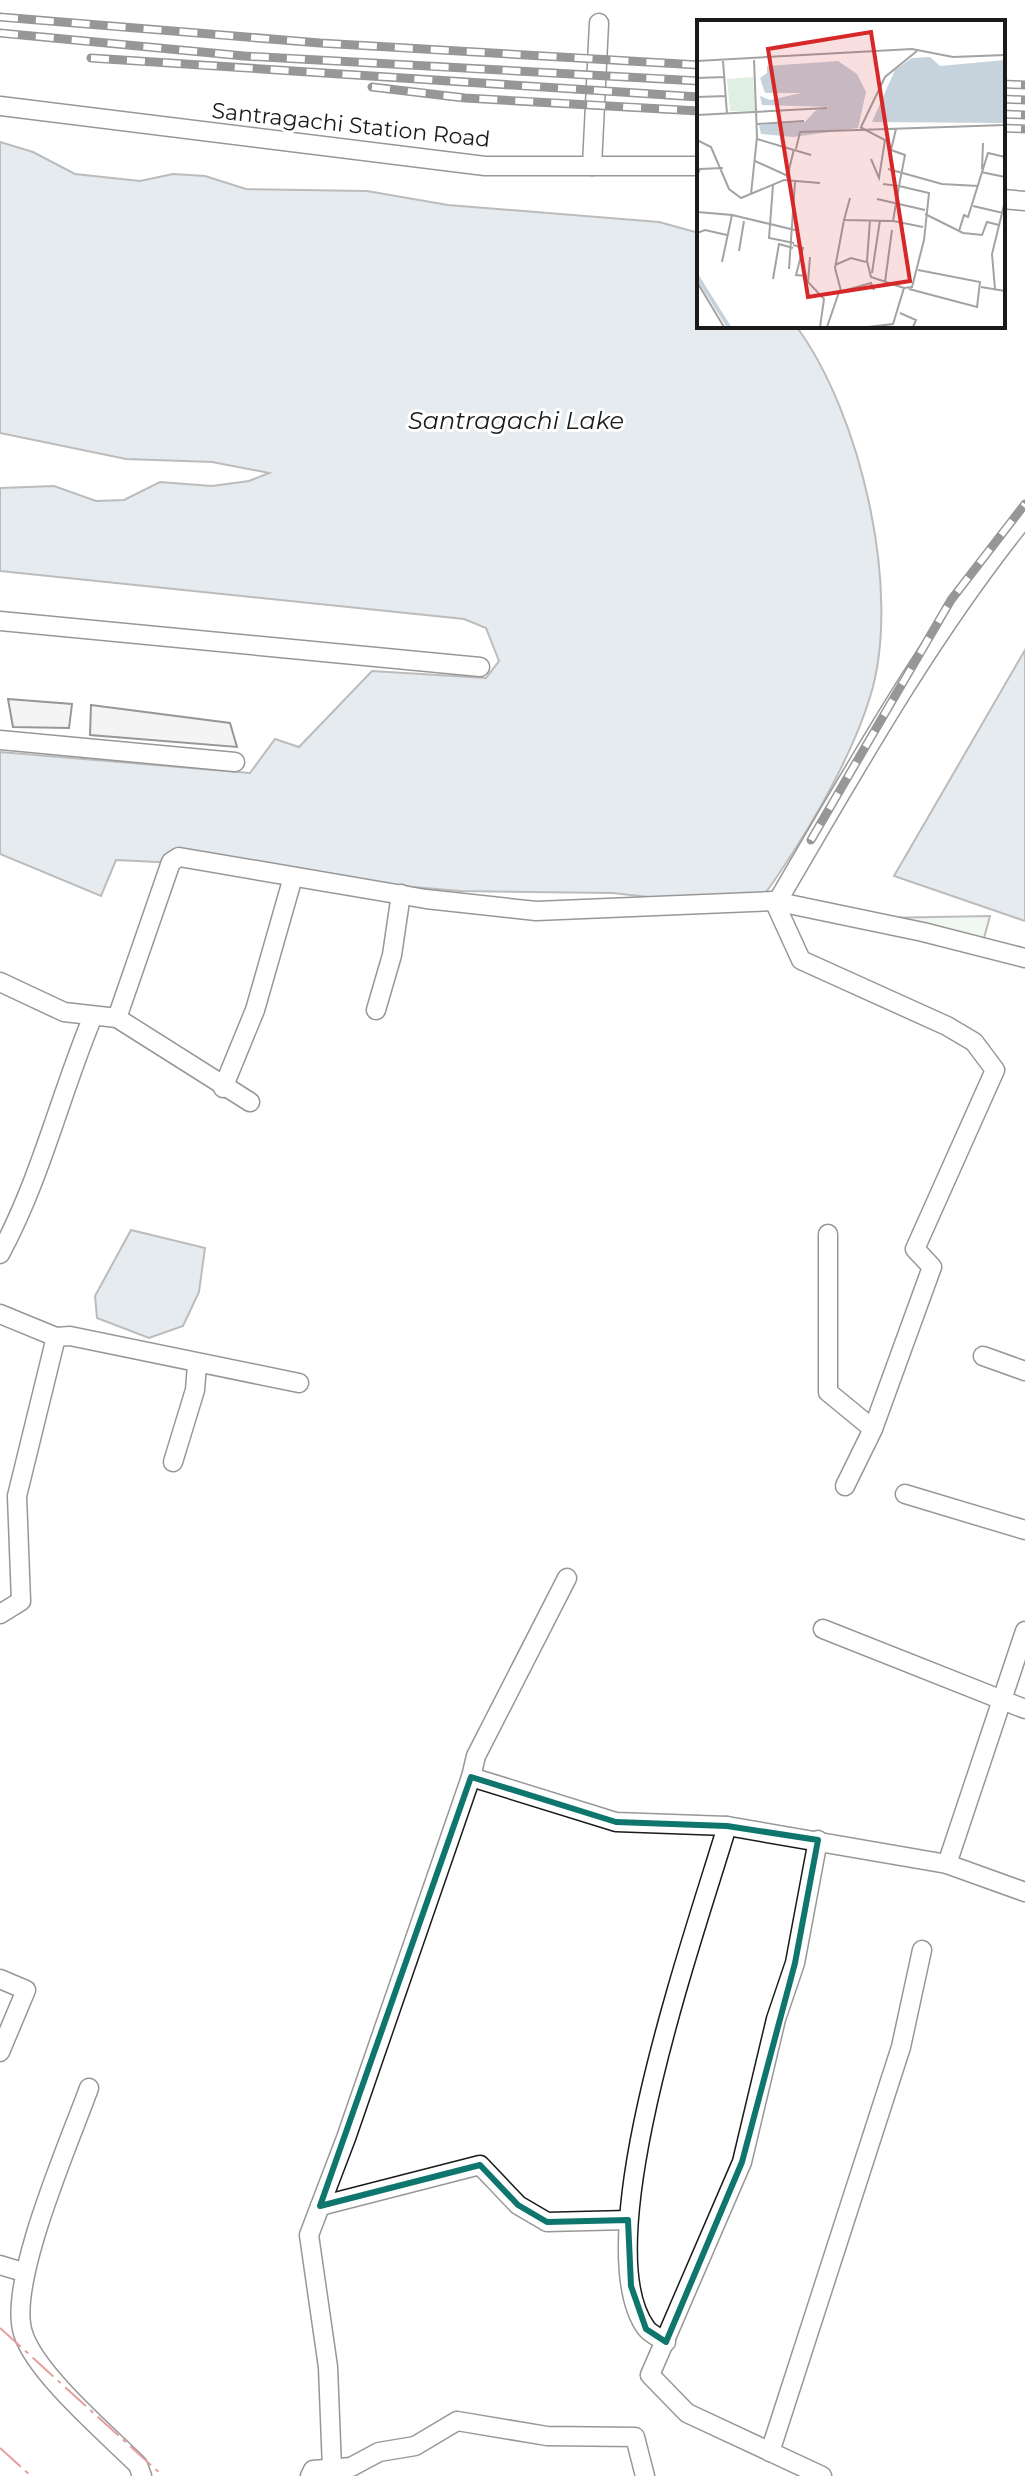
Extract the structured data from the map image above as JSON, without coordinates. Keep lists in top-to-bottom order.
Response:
{
  "streets": {
    "street": ["Santragachi Station Road"]
  },
  "water": ["Santragachi Lake"]
}
